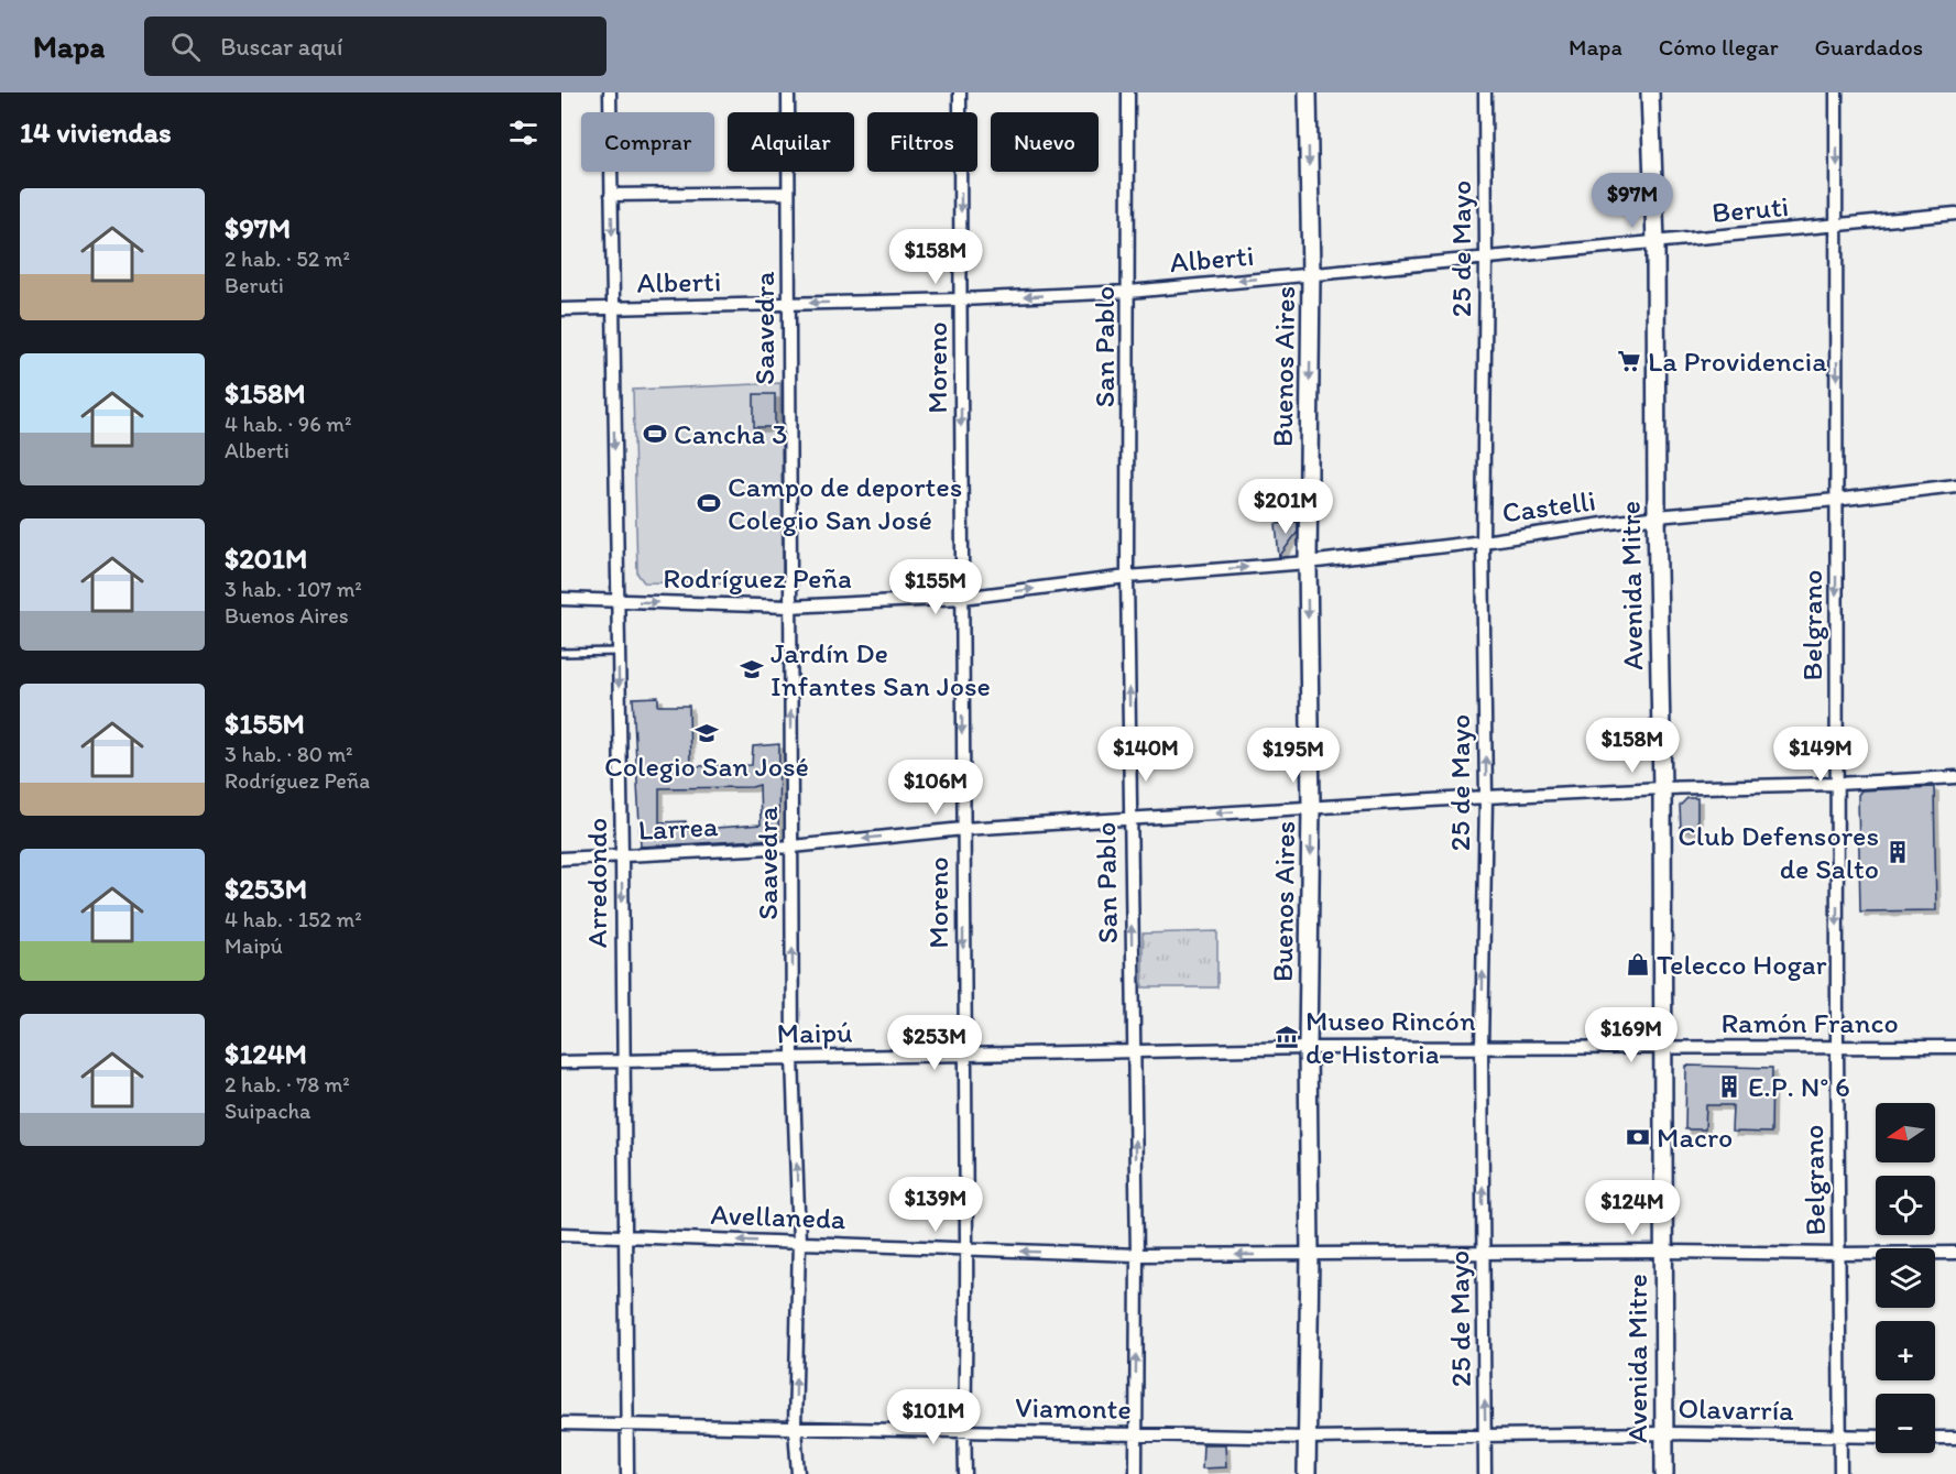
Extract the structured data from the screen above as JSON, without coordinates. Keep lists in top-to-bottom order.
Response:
{
  "streets": {
    "street": [
      "Beruti",
      "25 de Mayo",
      "Alberti",
      "Saavedra",
      "San Pablo",
      "Buenos Aires",
      "Moreno",
      "Castelli",
      "Rodríguez Peña",
      "Avenida Mitre",
      "Belgrano",
      "Larrea",
      "Arredondo",
      "Ramón Franco",
      "Maipú",
      "Avellaneda",
      "Viamonte",
      "Olavarría"
    ]
  },
  "crossings": [
    ["Beruti", "25 de Mayo"],
    ["Beruti", "Alberti"],
    ["Beruti", "Buenos Aires"],
    ["Beruti", "Avenida Mitre"],
    ["Beruti", "Belgrano"],
    ["25 de Mayo", "Castelli"],
    ["25 de Mayo", "Larrea"],
    ["25 de Mayo", "Ramón Franco"],
    ["25 de Mayo", "Avellaneda"],
    ["25 de Mayo", "Olavarría"],
    ["Alberti", "Saavedra"],
    ["Alberti", "San Pablo"],
    ["Alberti", "Buenos Aires"],
    ["Alberti", "Moreno"],
    ["Alberti", "Arredondo"],
    ["Saavedra", "Rodríguez Peña"],
    ["Saavedra", "Larrea"],
    ["Saavedra", "Maipú"],
    ["Saavedra", "Avellaneda"],
    ["Saavedra", "Viamonte"],
    ["San Pablo", "Rodríguez Peña"],
    ["San Pablo", "Larrea"],
    ["San Pablo", "Maipú"],
    ["San Pablo", "Avellaneda"],
    ["San Pablo", "Viamonte"],
    ["Buenos Aires", "Castelli"],
    ["Buenos Aires", "Rodríguez Peña"],
    ["Buenos Aires", "Larrea"],
    ["Buenos Aires", "Ramón Franco"],
    ["Buenos Aires", "Maipú"],
    ["Buenos Aires", "Avellaneda"],
    ["Buenos Aires", "Viamonte"],
    ["Buenos Aires", "Olavarría"],
    ["Moreno", "Rodríguez Peña"],
    ["Moreno", "Larrea"],
    ["Moreno", "Maipú"],
    ["Moreno", "Avellaneda"],
    ["Moreno", "Viamonte"],
    ["Castelli", "Rodríguez Peña"],
    ["Castelli", "Avenida Mitre"],
    ["Castelli", "Belgrano"],
    ["Rodríguez Peña", "Arredondo"],
    ["Avenida Mitre", "Larrea"],
    ["Avenida Mitre", "Ramón Franco"],
    ["Avenida Mitre", "Avellaneda"],
    ["Avenida Mitre", "Olavarría"],
    ["Belgrano", "Larrea"],
    ["Belgrano", "Ramón Franco"],
    ["Belgrano", "Avellaneda"],
    ["Belgrano", "Olavarría"],
    ["Larrea", "Arredondo"],
    ["Arredondo", "Maipú"],
    ["Arredondo", "Avellaneda"],
    ["Arredondo", "Viamonte"],
    ["Ramón Franco", "Maipú"],
    ["Viamonte", "Olavarría"]
  ],
  "one_way": [
    "25 de Mayo",
    "Alberti",
    "Saavedra",
    "San Pablo",
    "Buenos Aires",
    "Moreno",
    "Rodríguez Peña",
    "Belgrano",
    "Arredondo",
    "Avellaneda"
  ],
  "places": {
    "supermarket": ["La Providencia"],
    "sports": ["Cancha 3", "Campo de deportes Colegio San José"],
    "school or university": ["Jardín De Infantes San Jose", "Colegio San José"],
    "building": ["Club Defensores de Salto", "E.P. N° 6"],
    "shop": ["Telecco Hogar"],
    "museum": ["Museo Rincón de Historia"],
    "bank": ["Macro"]
  },
  "north": "left",
  "page": {
    "header": "Mapa",
    "search": "Buscar aquí",
    "nav": ["Mapa", "Cómo llegar", "Guardados"],
    "heading": "14 viviendas",
    "chip": [
      "Comprar",
      "Alquilar",
      "Filtros",
      "Nuevo"
    ],
    "list": [
      {
        "name": "$97M",
        "note": "2 hab. · 52 m² · Beruti"
      },
      {
        "name": "$158M",
        "note": "4 hab. · 96 m² · Alberti"
      },
      {
        "name": "$201M",
        "note": "3 hab. · 107 m² · Buenos Aires"
      },
      {
        "name": "$155M",
        "note": "3 hab. · 80 m² · Rodríguez Peña"
      },
      {
        "name": "$253M",
        "note": "4 hab. · 152 m² · Maipú"
      },
      {
        "name": "$124M",
        "note": "2 hab. · 78 m² · Suipacha"
      }
    ],
    "price": [
      "$97M",
      "$158M",
      "$201M",
      "$155M",
      "$158M",
      "$140M",
      "$149M",
      "$195M",
      "$106M",
      "$169M",
      "$253M",
      "$139M",
      "$124M",
      "$101M"
    ],
    "map_buttons": ["+", "−"]
  }
}
